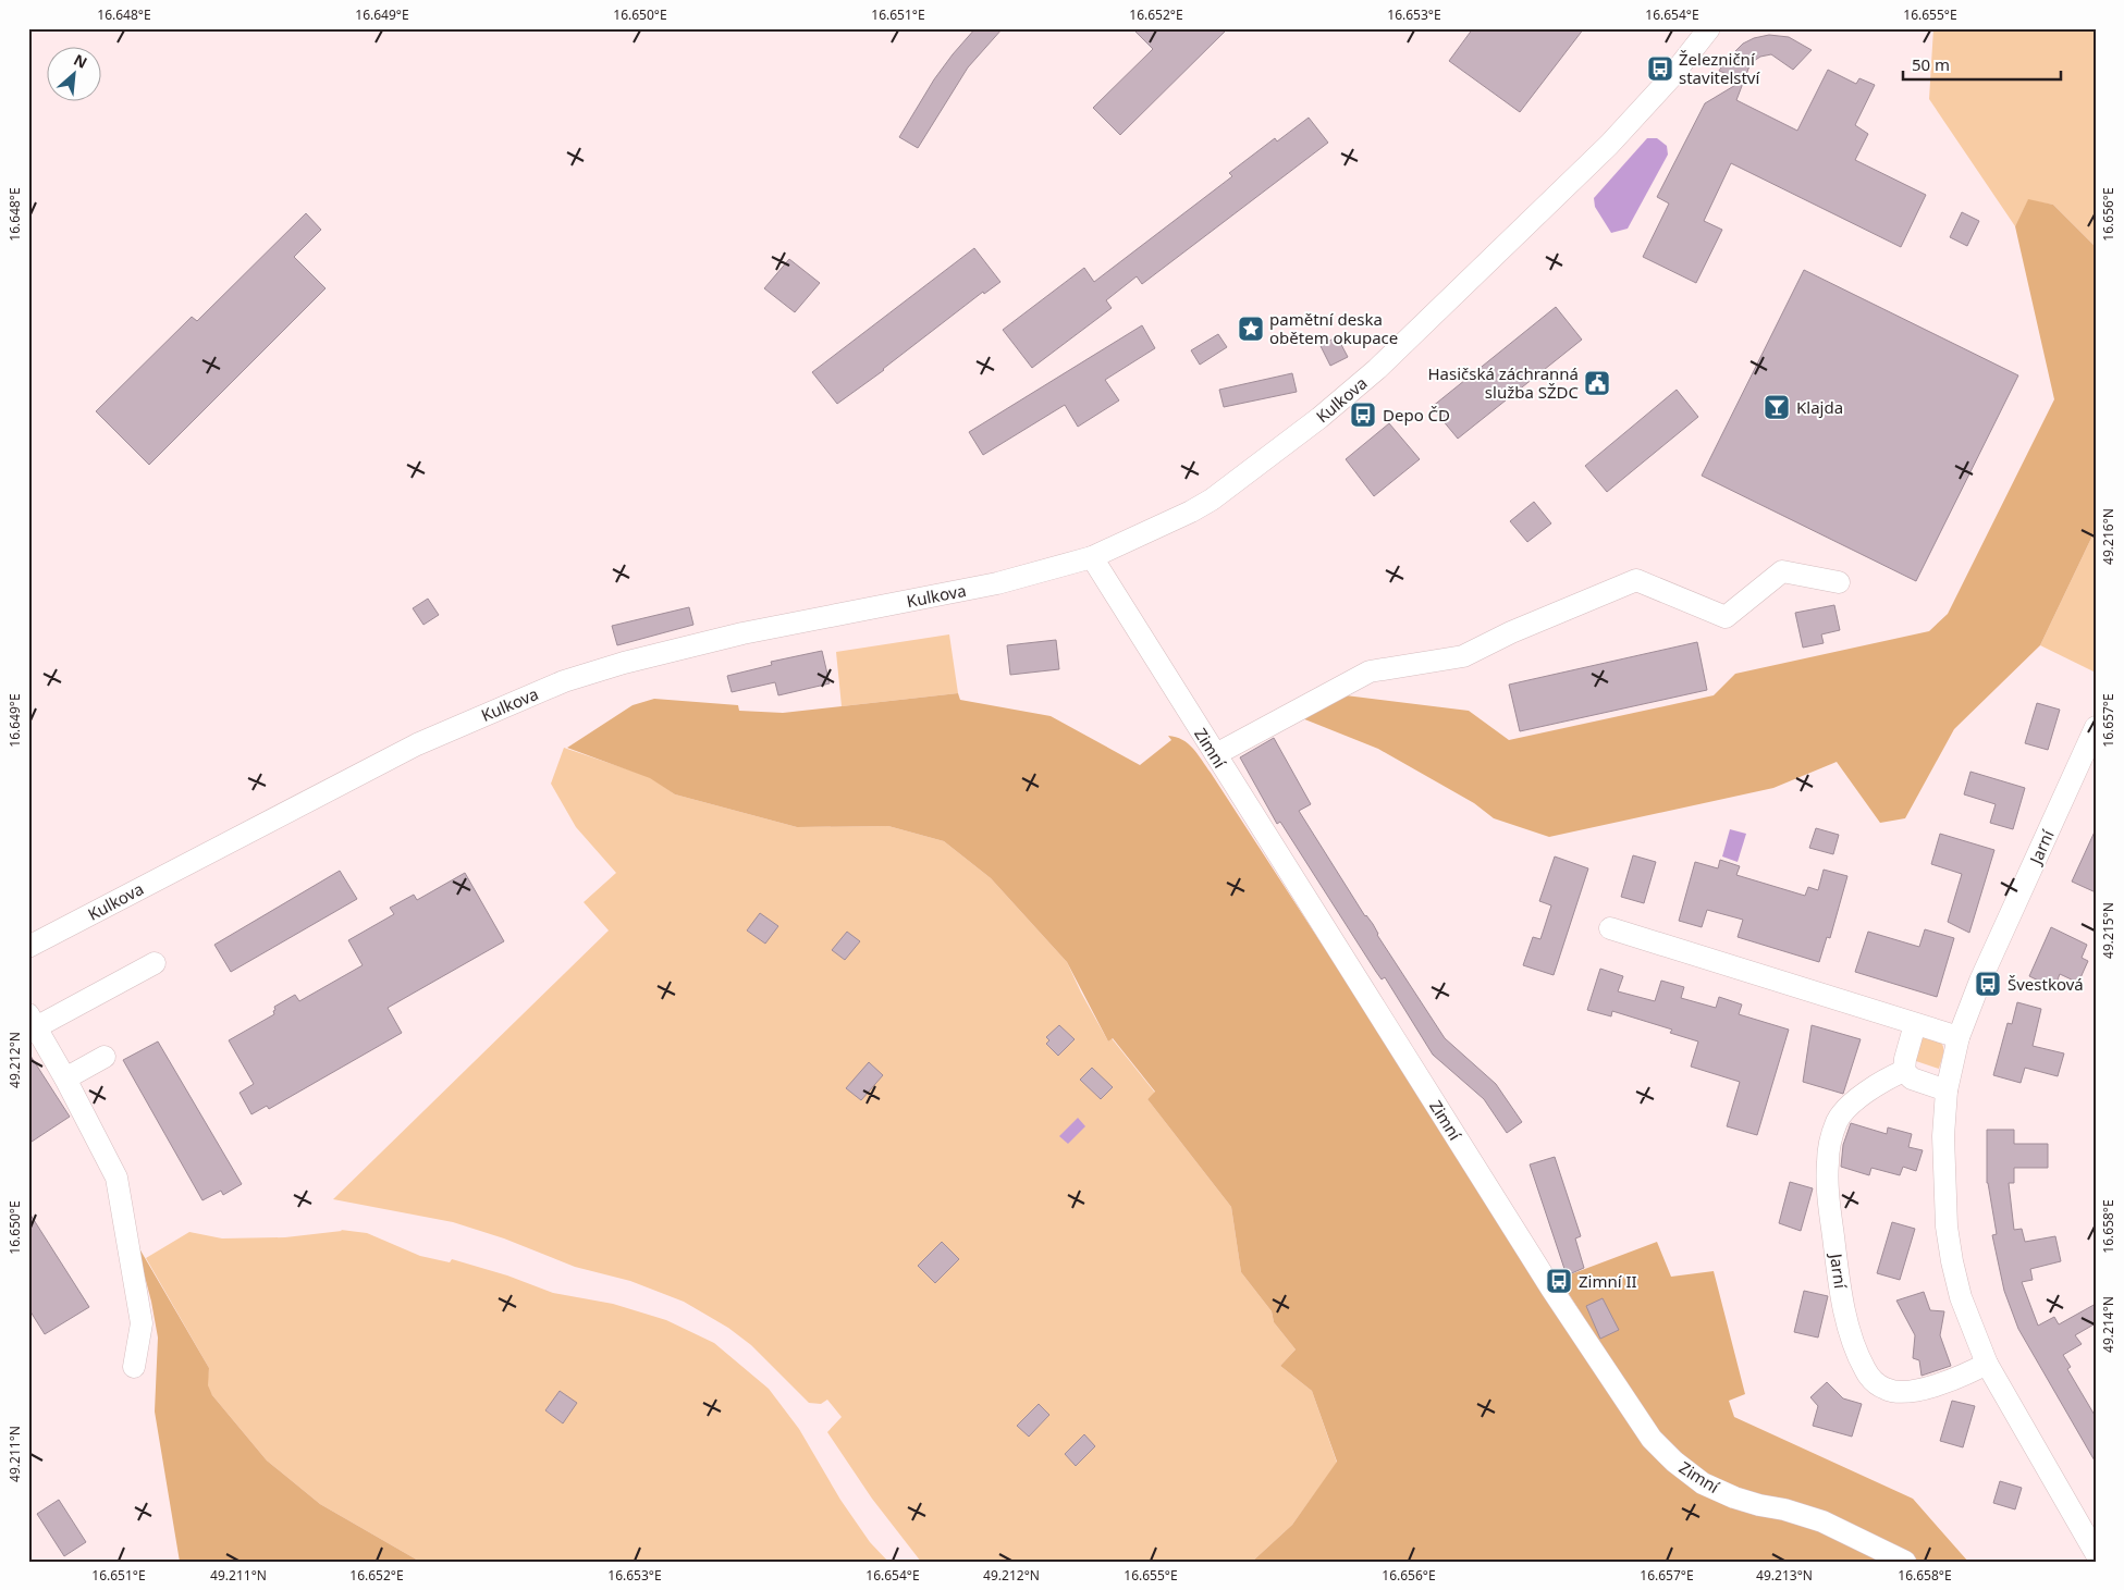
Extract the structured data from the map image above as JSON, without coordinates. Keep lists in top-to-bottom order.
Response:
{
  "streets": {
    "street": ["Kulkova", "Zimní", "Jarní"]
  },
  "crossings": [
    ["Kulkova", "Zimní"]
  ],
  "places": {
    "bus stop": [
      "Železniční stavitelství",
      "Depo ČD",
      "Švestková",
      "Zimní II"
    ],
    "place": ["pamětní deska obětem okupace"],
    "public building": ["Hasičská záchranná služba SŽDC"],
    "bar": ["Klajda"]
  },
  "scale_bar": "50 m",
  "north": "top right",
  "coordinates": [
    "16.648°E",
    "16.649°E",
    "16.650°E",
    "16.651°E",
    "16.652°E",
    "16.653°E",
    "16.654°E",
    "16.655°E",
    "16.656°E",
    "49.216°N",
    "16.657°E",
    "49.215°N",
    "49.212°N",
    "16.658°E",
    "49.214°N",
    "49.211°N",
    "49.213°N"
  ]
}
